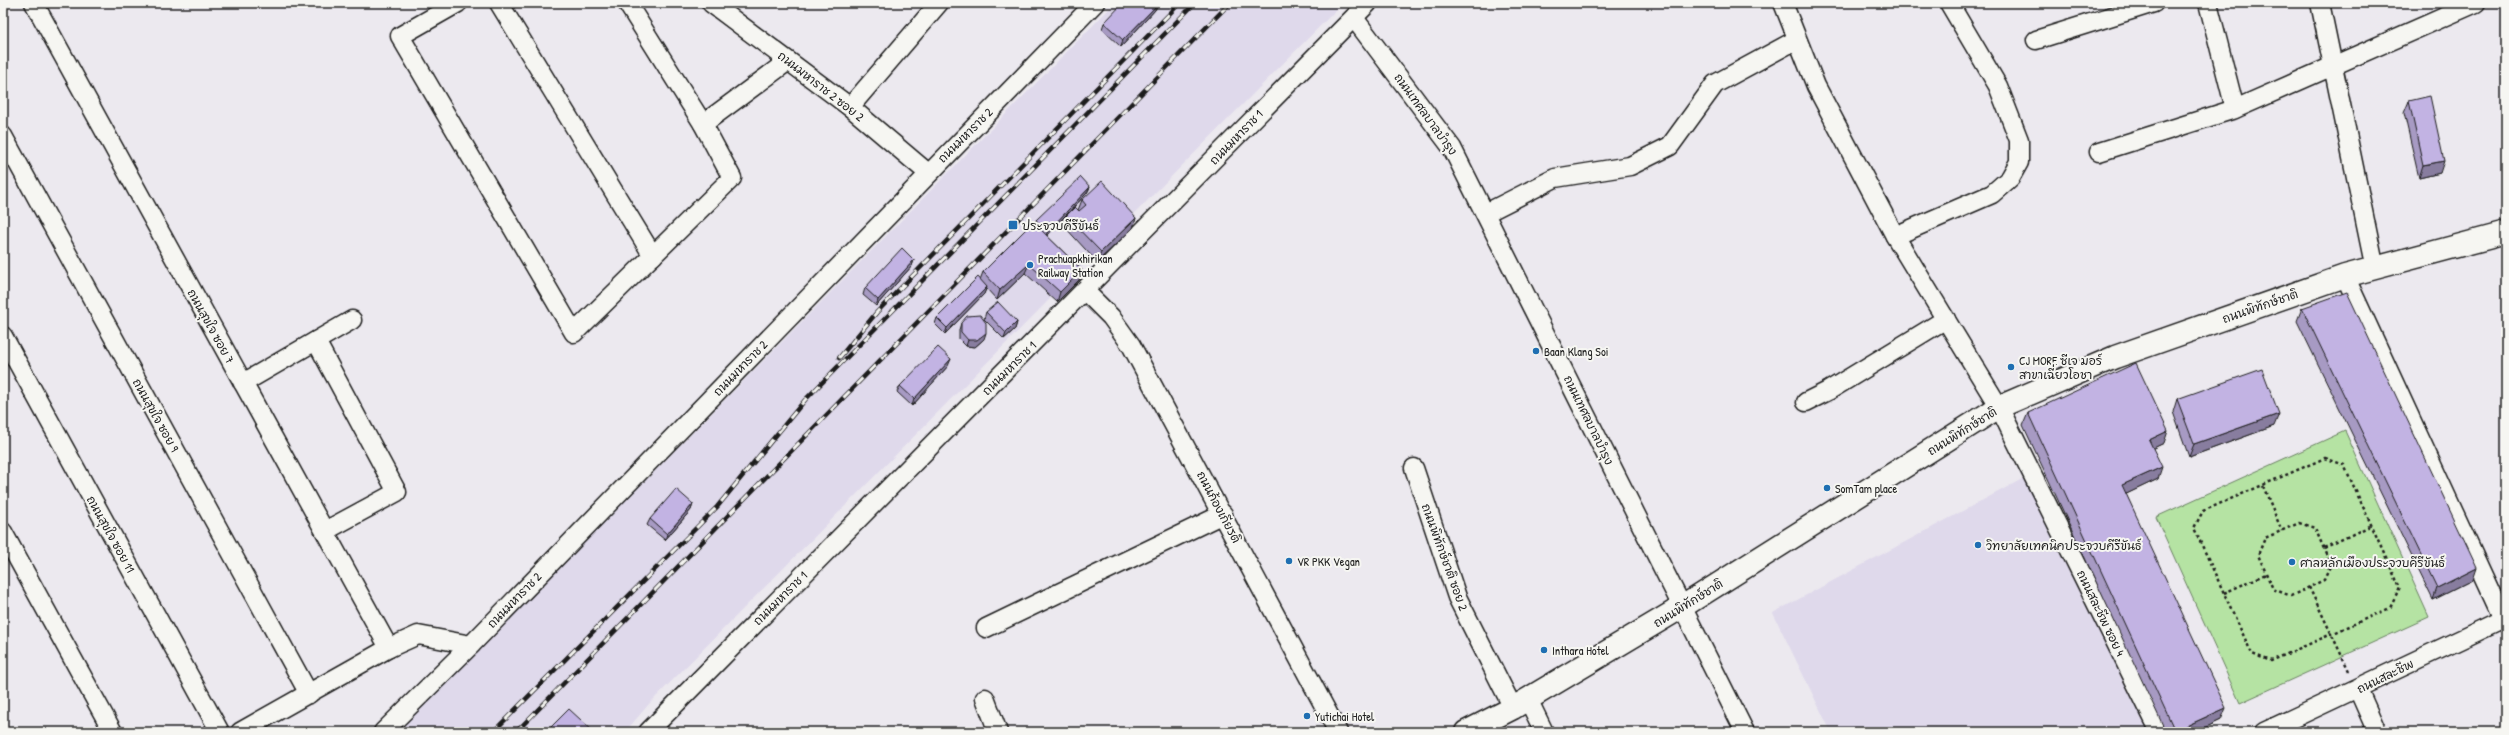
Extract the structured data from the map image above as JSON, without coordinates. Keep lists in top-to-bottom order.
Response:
{
  "streets": {
    "main road": ["ถนนพิทักษ์ชาติ"],
    "street": [
      "ถนนมหาราช 2 ซอย 2",
      "ถนนเทศลบาลบำรุง",
      "ถนนมหาราช 2",
      "ถนนมหาราช 1",
      "ถนนสุขใจ ซอย 7",
      "ถนนสุขใจ ซอย 9",
      "ถนนก้องเกียรติ",
      "ถนนสุขใจ ซอย 11",
      "ถนนพิทักษ์ชาติ ซอย 2",
      "ถนนสละชีพ ซอย 4",
      "ถนนสละชีพ"
    ]
  },
  "crossings": [
    ["ถนนมหาราช 2 ซอย 2", "ถนนมหาราช 2"],
    ["ถนนเทศลบาลบำรุง", "ถนนมหาราช 1"],
    ["ถนนเทศลบาลบำรุง", "ถนนพิทักษ์ชาติ"],
    ["ถนนมหาราช 1", "ถนนก้องเกียรติ"],
    ["ถนนพิทักษ์ชาติ", "ถนนพิทักษ์ชาติ ซอย 2"],
    ["ถนนพิทักษ์ชาติ", "ถนนสละชีพ ซอย 4"]
  ],
  "places": {
    "transit": ["ประจวบคีรีขันธ์"],
    "other": [
      "Prachuapkhirikan Railway Station",
      "Baan Klang Soi",
      "CJ MORE ซีเจ มอร์ สาขาเฉี่ยวโอชา",
      "SomTam place",
      "วิทยาลัยเทคนิคประจวบคีรีขันธ์",
      "VR PKK Vegan",
      "ศาลหลักเมืองประจวบคีรีขันธ์",
      "Inthara Hotel",
      "Yutichai Hotel"
    ]
  }
}
